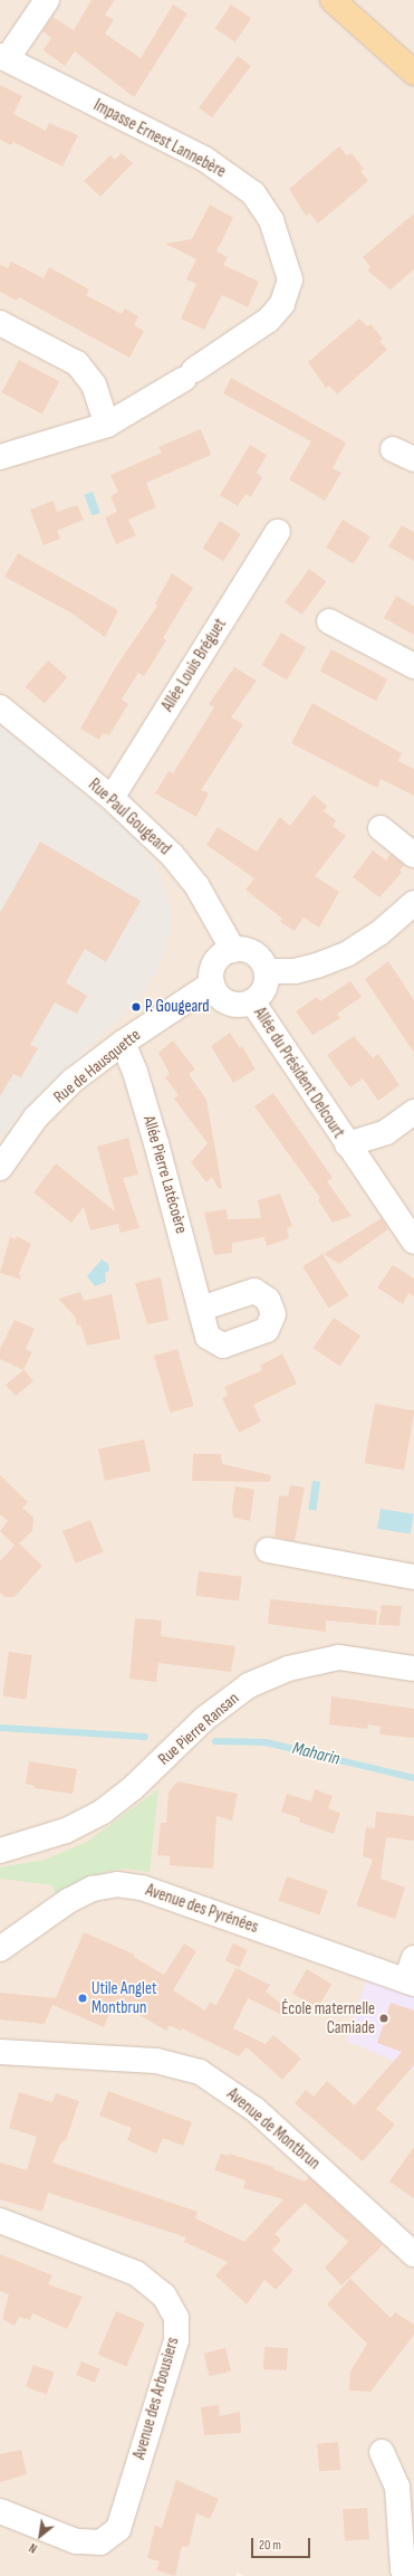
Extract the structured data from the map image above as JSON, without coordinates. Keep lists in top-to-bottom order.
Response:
{
  "streets": {
    "street": [
      "Impasse Ernest Lannebère",
      "Allée Louis Bréguet",
      "Rue Paul Gougeard",
      "Rue de Hausquette",
      "Allée du Président Delcourt",
      "Allée Pierre Latécoère",
      "Rue Pierre Ransan",
      "Avenue des Pyrénées",
      "Avenue de Montbrun",
      "Avenue des Arbousiers"
    ]
  },
  "crossings": [
    ["Allée Louis Bréguet", "Rue Paul Gougeard"],
    ["Rue Paul Gougeard", "Rue de Hausquette"],
    ["Rue Paul Gougeard", "Allée du Président Delcourt"],
    ["Rue de Hausquette", "Allée du Président Delcourt"],
    ["Rue de Hausquette", "Allée Pierre Latécoère"]
  ],
  "water": ["Maharin"],
  "places": ["P. Gougeard", "Utile Anglet Montbrun", "École maternelle Camiade"],
  "scale_bar": "20 m",
  "north": "bottom left"
}
